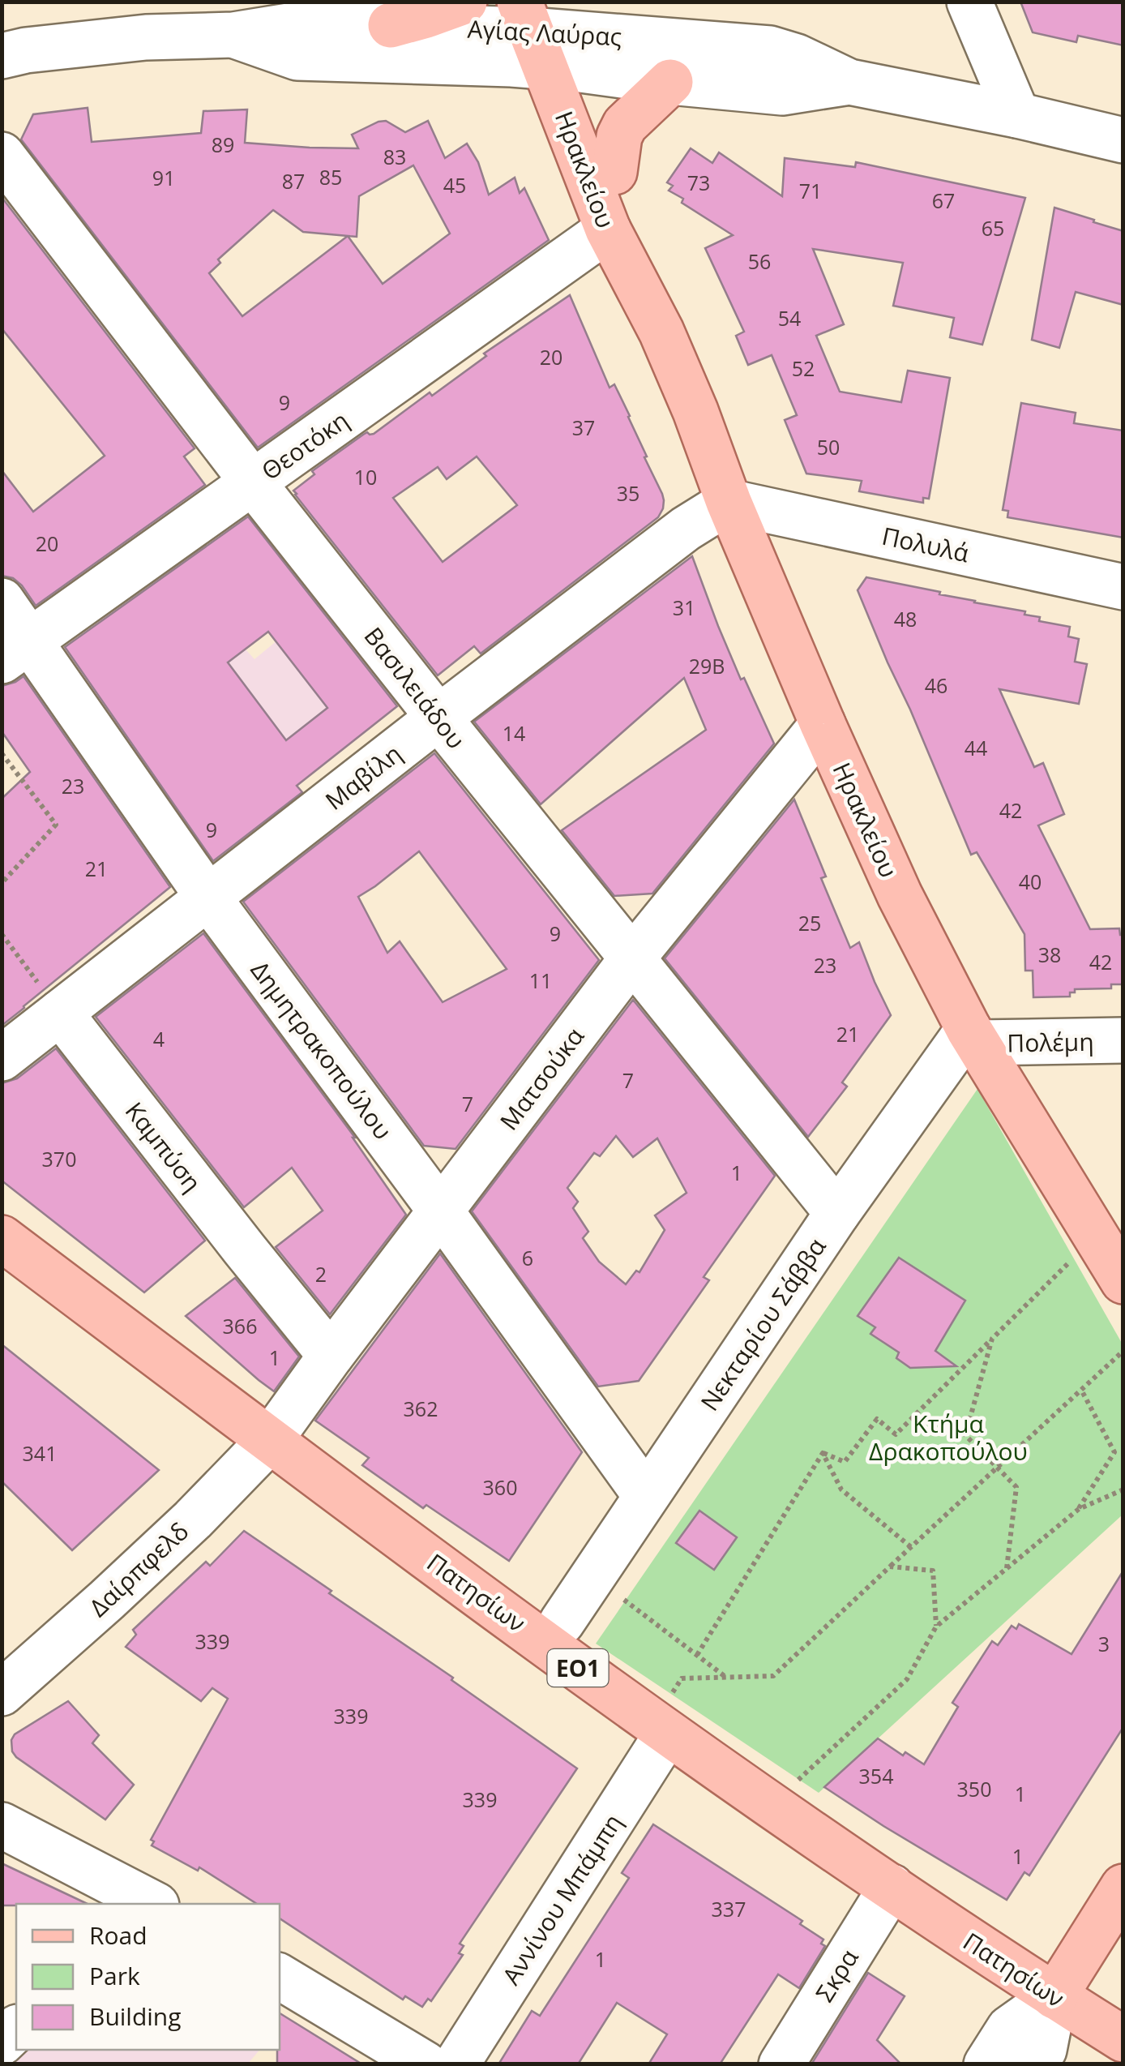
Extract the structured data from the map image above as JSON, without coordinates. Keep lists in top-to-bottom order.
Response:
{
  "streets": {
    "main road": ["Ηρακλείου", "Πατησίων", "ΕΟ1"],
    "street": [
      "Αγίας Λαύρας",
      "Θεοτόκη",
      "Πολυλά",
      "Βασιλειάδου",
      "Μαβίλη",
      "Πολέμη",
      "Δημητρακοπούλου",
      "Ματσούκα",
      "Καμπύση",
      "Νεκταρίου Σάββα",
      "Δαίρπφελδ",
      "Αννίνου Μπάμπη",
      "Σκρα"
    ]
  },
  "crossings": [
    ["Αγίας Λαύρας", "Ηρακλείου"],
    ["Ηρακλείου", "Θεοτόκη"],
    ["Ηρακλείου", "Πολυλά"],
    ["Ηρακλείου", "Μαβίλη"],
    ["Ηρακλείου", "Πολέμη"],
    ["Ηρακλείου", "Ματσούκα"],
    ["Ηρακλείου", "Νεκταρίου Σάββα"],
    ["Θεοτόκη", "Βασιλειάδου"],
    ["Θεοτόκη", "Δημητρακοπούλου"],
    ["Πολυλά", "Μαβίλη"],
    ["Βασιλειάδου", "Μαβίλη"],
    ["Βασιλειάδου", "Ματσούκα"],
    ["Βασιλειάδου", "Νεκταρίου Σάββα"],
    ["Μαβίλη", "Δημητρακοπούλου"],
    ["Μαβίλη", "Καμπύση"],
    ["Πολέμη", "Νεκταρίου Σάββα"],
    ["Δημητρακοπούλου", "Ματσούκα"],
    ["Δημητρακοπούλου", "Νεκταρίου Σάββα"],
    ["Ματσούκα", "Καμπύση"],
    ["Ματσούκα", "Δαίρπφελδ"],
    ["Ματσούκα", "Πατησίων"],
    ["Δαίρπφελδ", "Πατησίων"],
    ["Πατησίων", "Αννίνου Μπάμπη"],
    ["Πατησίων", "Σκρα"]
  ],
  "parks": ["Κτήμα Δρακοπούλου"],
  "house_numbers": [
    "89",
    "83",
    "85",
    "91",
    "87",
    "73",
    "45",
    "71",
    "67",
    "65",
    "56",
    "54",
    "20",
    "52",
    "9",
    "37",
    "50",
    "10",
    "35",
    "20",
    "31",
    "48",
    "29Β",
    "46",
    "14",
    "44",
    "23",
    "42",
    "9",
    "21",
    "40",
    "25",
    "9",
    "38",
    "42",
    "23",
    "11",
    "21",
    "4",
    "7",
    "7",
    "370",
    "1",
    "6",
    "2",
    "366",
    "1",
    "362",
    "341",
    "360",
    "339",
    "3",
    "339",
    "354",
    "350",
    "1",
    "339",
    "1",
    "337",
    "1"
  ],
  "legend": ["Road", "Park", "Building"]
}
